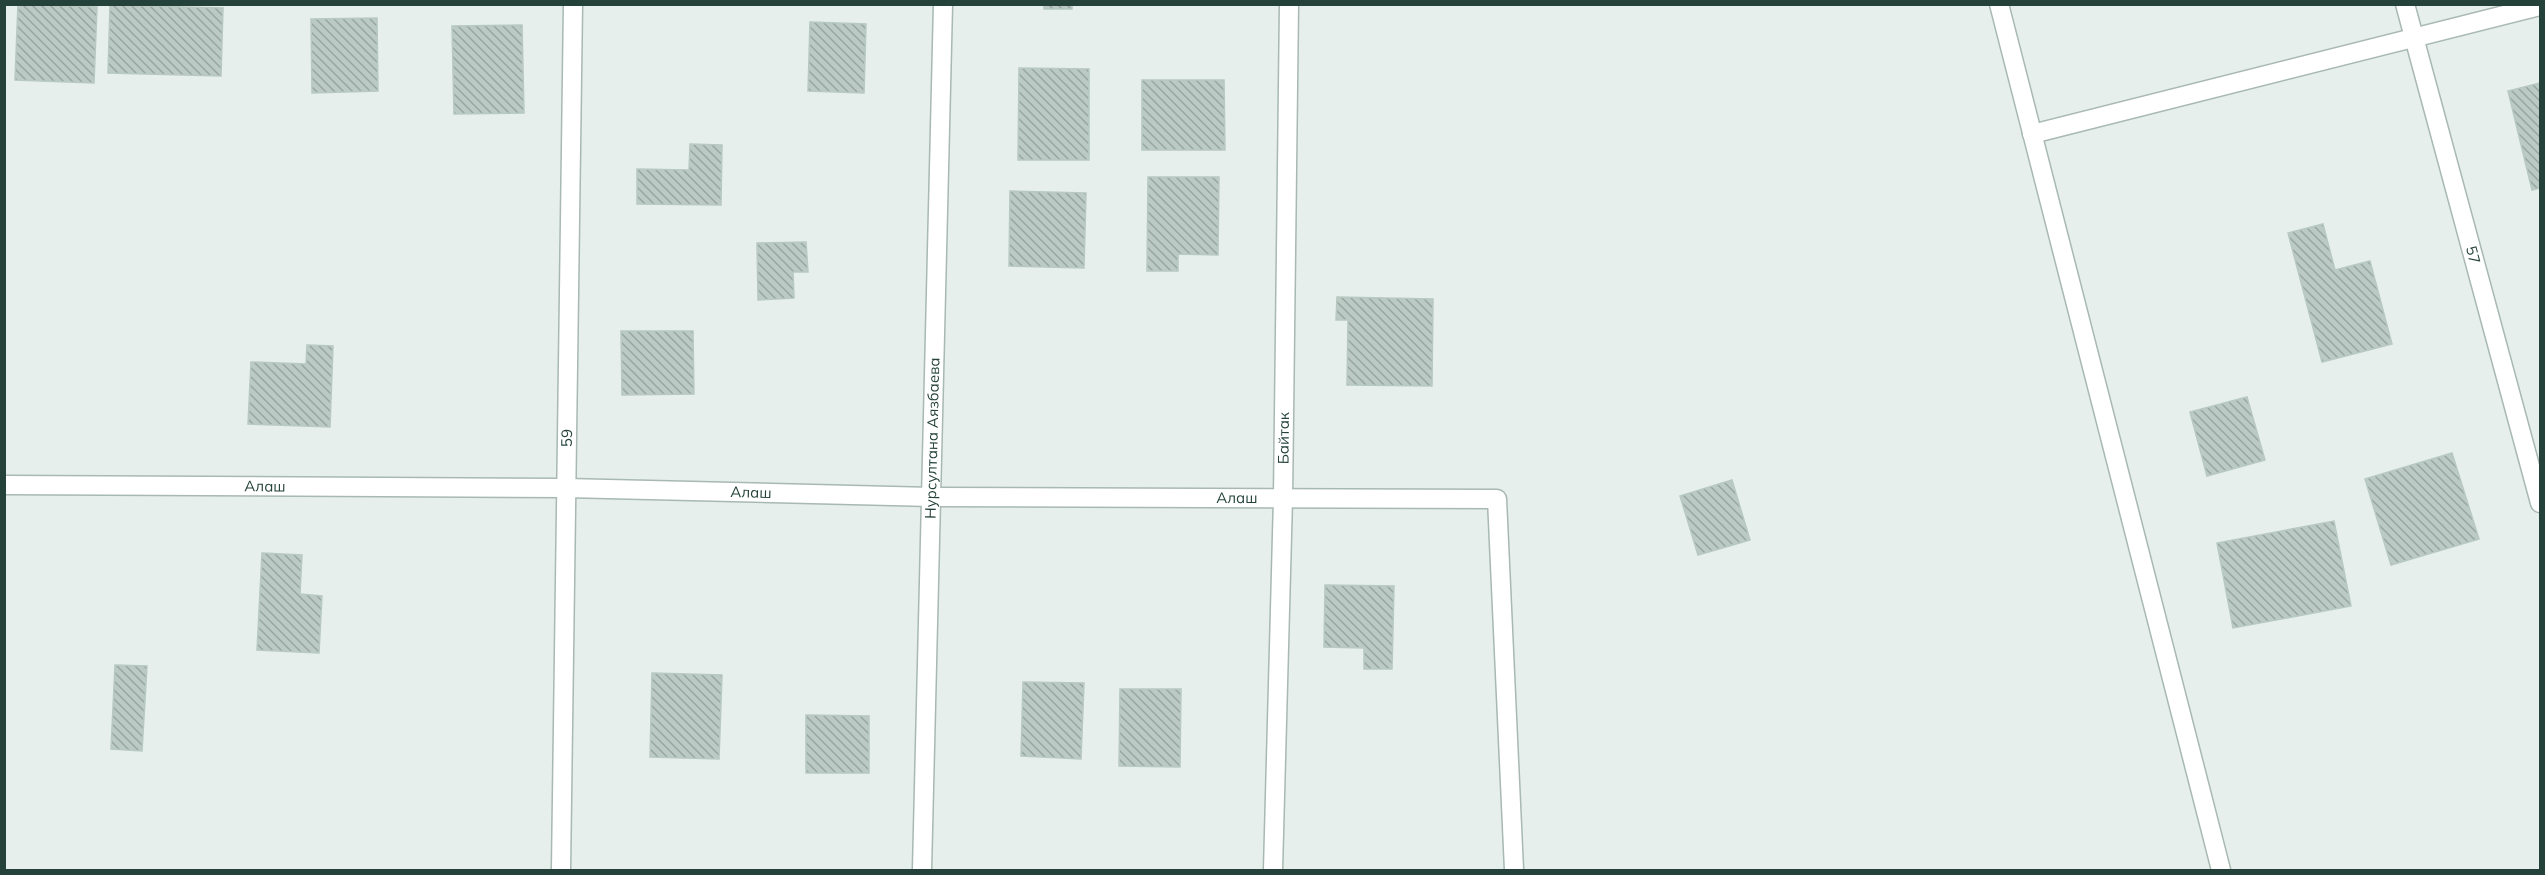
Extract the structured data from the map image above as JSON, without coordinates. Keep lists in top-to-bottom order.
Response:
{
  "streets": {
    "street": [
      "57",
      "59",
      "Нурсултана Аязбаева",
      "Байтак",
      "Алаш"
    ]
  },
  "crossings": [
    ["59", "Алаш"],
    ["Нурсултана Аязбаева", "Алаш"],
    ["Байтак", "Алаш"]
  ]
}
